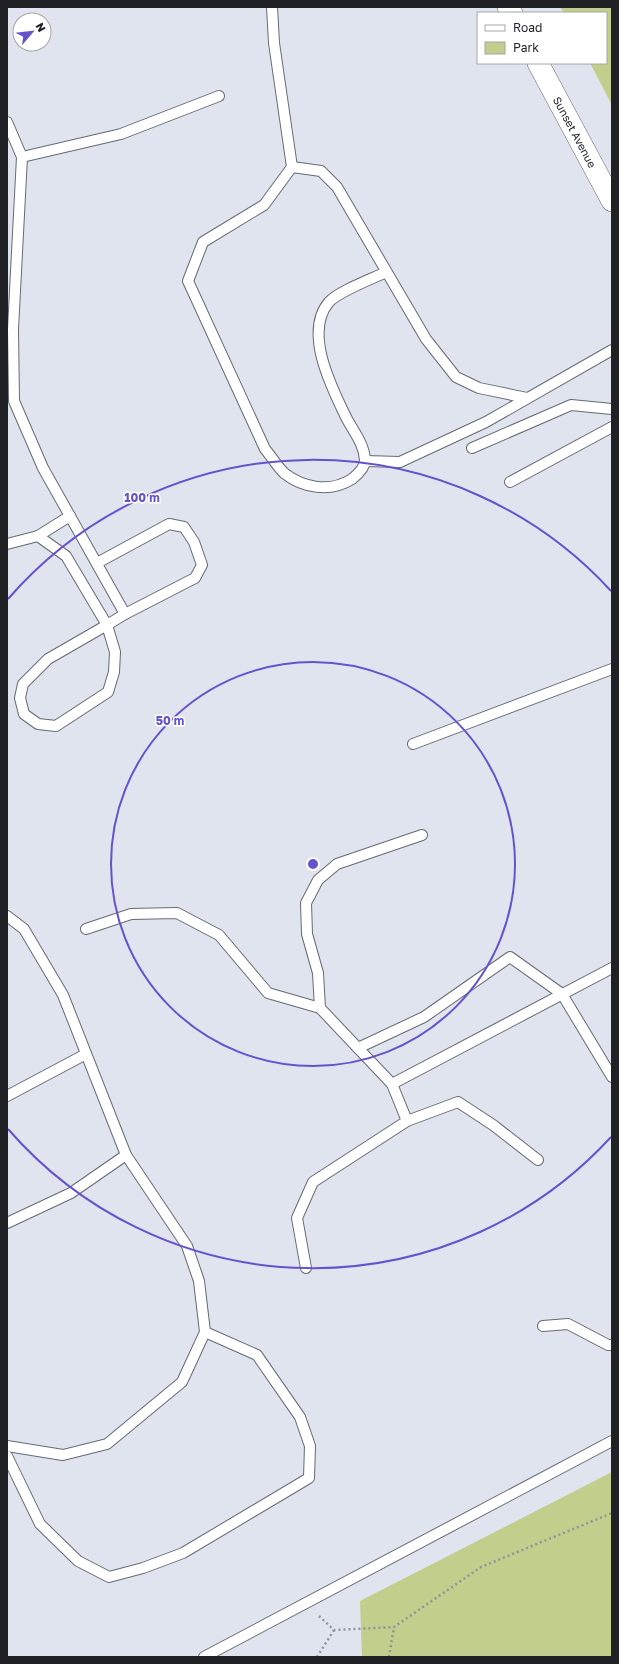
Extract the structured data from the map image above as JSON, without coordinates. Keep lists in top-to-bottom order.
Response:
{
  "streets": {
    "street": ["Sunset Avenue"]
  },
  "legend": ["Road", "Park"],
  "north": "top right",
  "rings": ["100 m", "50 m"]
}
